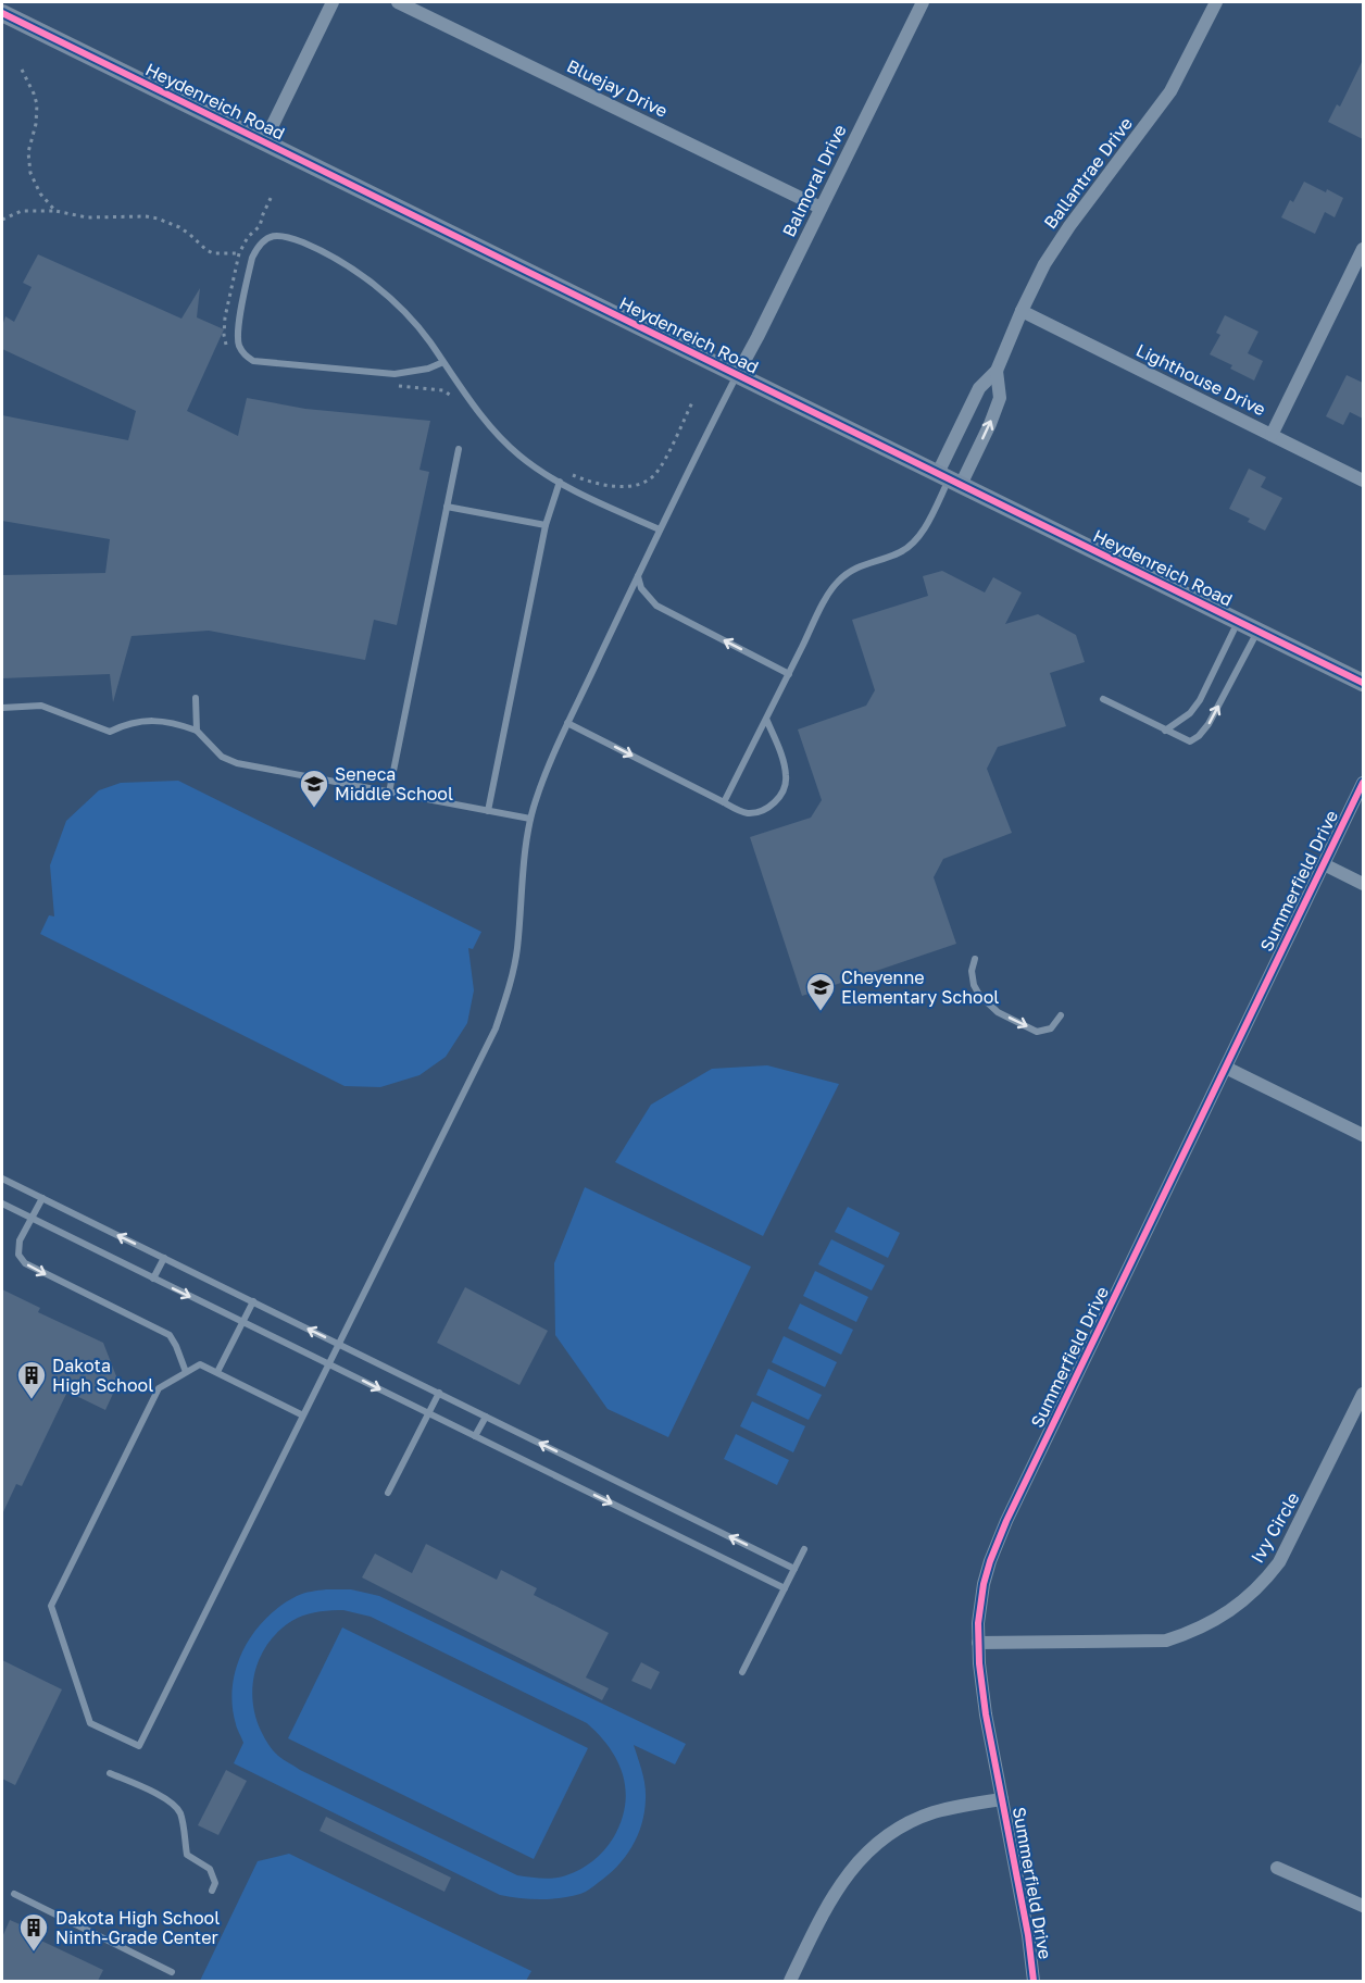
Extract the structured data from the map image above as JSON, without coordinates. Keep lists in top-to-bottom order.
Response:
{
  "streets": {
    "street": [
      "Bluejay Drive",
      "Heydenreich Road",
      "Ballantrae Drive",
      "Balmoral Drive",
      "Lighthouse Drive",
      "Summerfield Drive",
      "Ivy Circle"
    ]
  },
  "crossings": [
    ["Bluejay Drive", "Balmoral Drive"],
    ["Heydenreich Road", "Ballantrae Drive"],
    ["Heydenreich Road", "Balmoral Drive"],
    ["Ballantrae Drive", "Lighthouse Drive"],
    ["Summerfield Drive", "Ivy Circle"]
  ],
  "places": {
    "school or university": ["Seneca Middle School", "Cheyenne Elementary School"],
    "building": ["Dakota High School", "Dakota High School Ninth-Grade Center"]
  }
}
